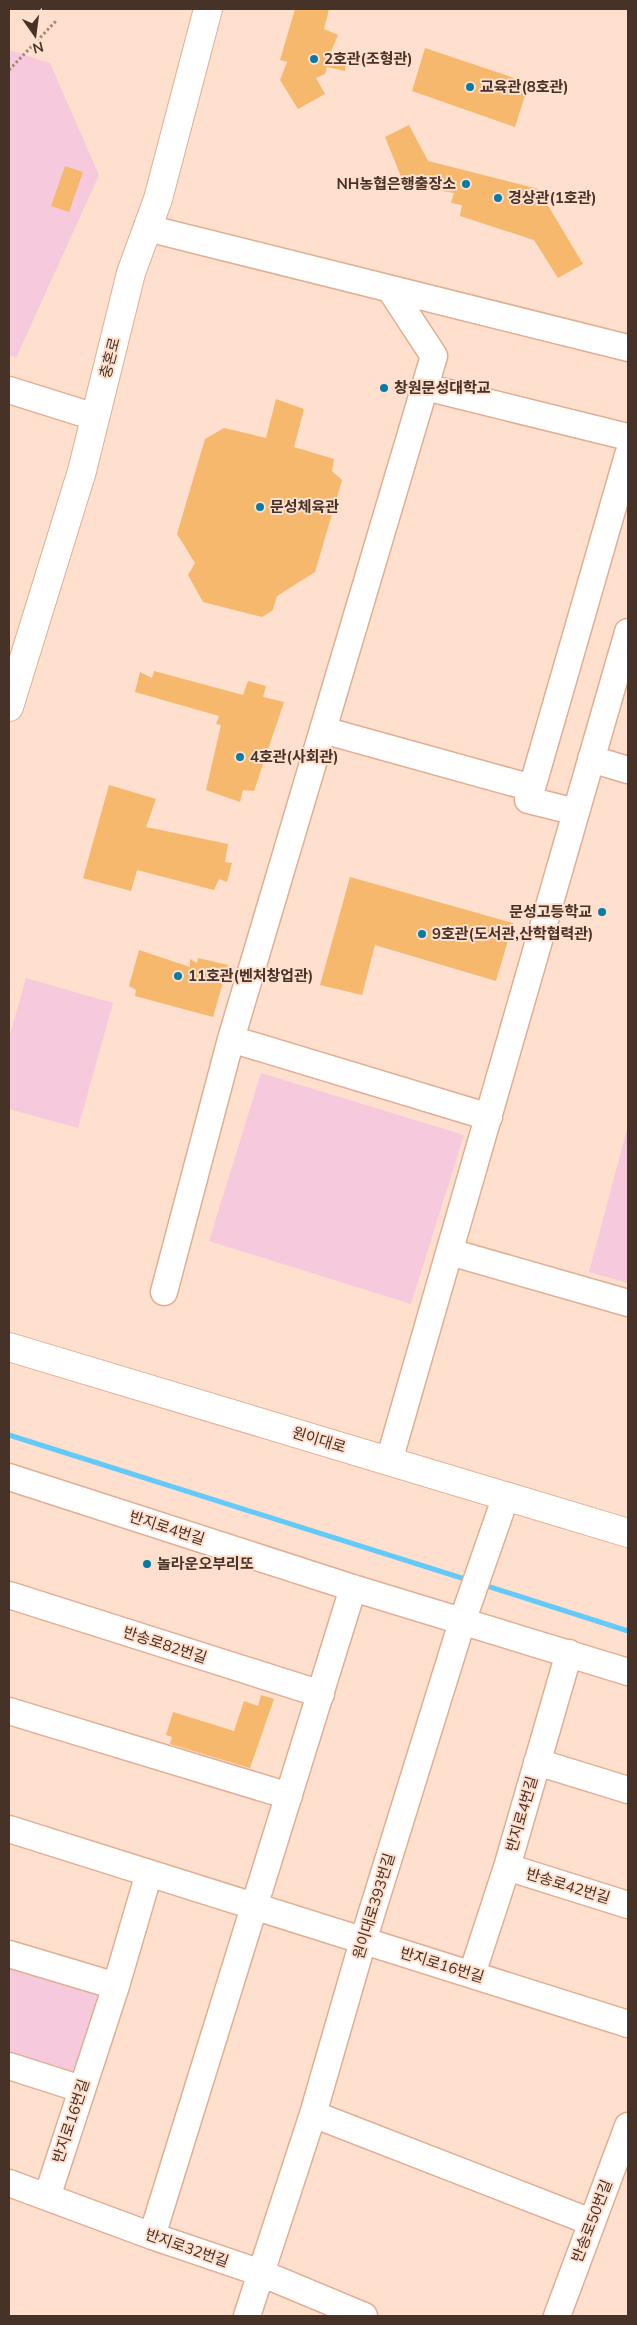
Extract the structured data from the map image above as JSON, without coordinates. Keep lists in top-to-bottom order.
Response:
{
  "streets": {
    "main road": ["충혼로", "원이대로"],
    "street": [
      "반지로4번길",
      "반송로82번길",
      "반송로42번길",
      "원이대로393번길",
      "반지로16번길",
      "반송로50번길",
      "반지로32번길"
    ]
  },
  "crossings": [
    ["원이대로", "원이대로393번길"],
    ["반지로4번길", "반송로42번길"],
    ["반지로4번길", "원이대로393번길"],
    ["반지로4번길", "반지로16번길"],
    ["원이대로393번길", "반지로16번길"],
    ["원이대로393번길", "반지로32번길"],
    ["반지로16번길", "반지로32번길"]
  ],
  "places": [
    "2호관(조형관)",
    "교육관(8호관)",
    "NH농협은행출장소",
    "경상관(1호관)",
    "창원문성대학교",
    "문성체육관",
    "4호관(사회관)",
    "문성고등학교",
    "9호관(도서관,산학협력관)",
    "11호관(벤처창업관)",
    "놀라운오부리또"
  ],
  "north": "bottom"
}
